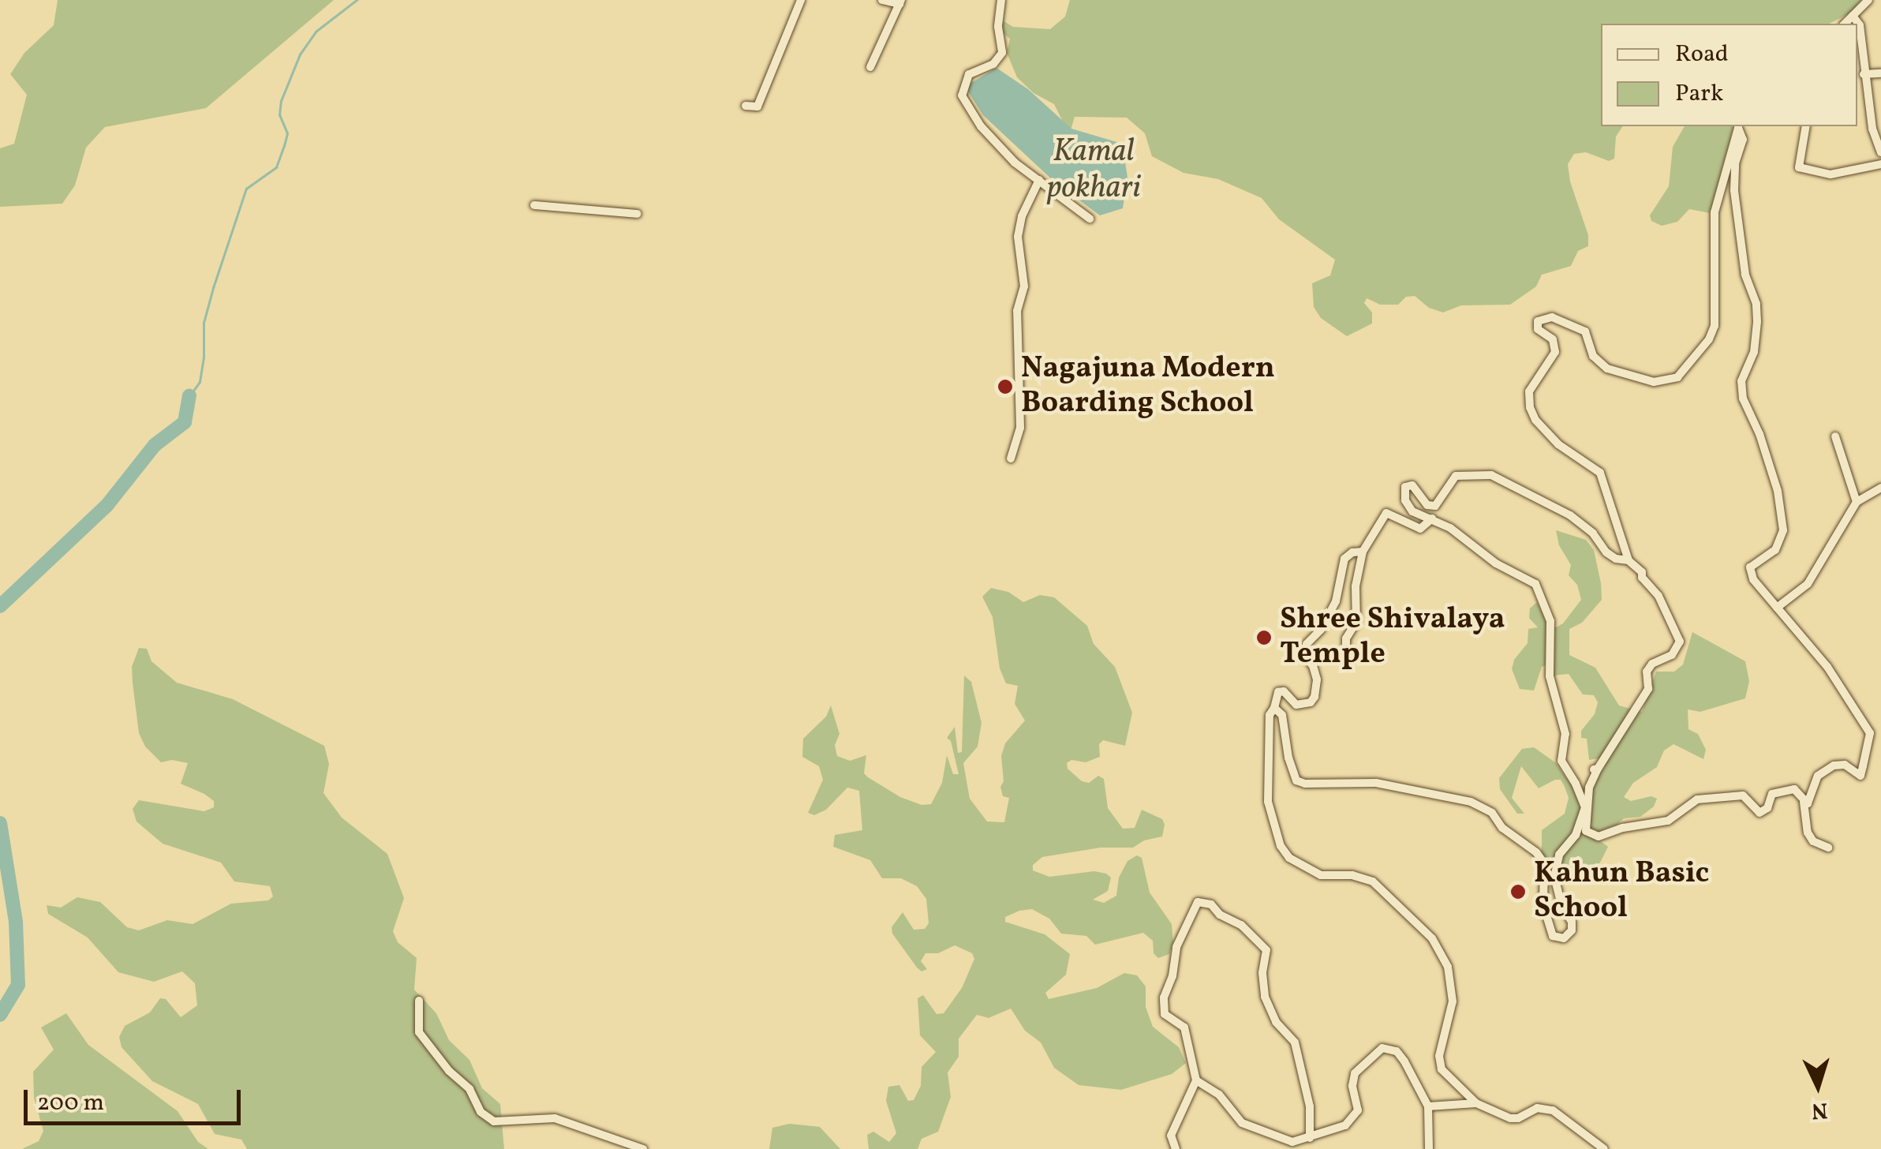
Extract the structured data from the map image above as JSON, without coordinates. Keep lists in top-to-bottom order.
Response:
{
  "water": ["Kamal pokhari"],
  "places": ["Nagajuna Modern Boarding School", "Shree Shivalaya Temple", "Kahun Basic School"],
  "legend": ["Road", "Park"],
  "scale_bar": "200 m",
  "north": "bottom"
}
